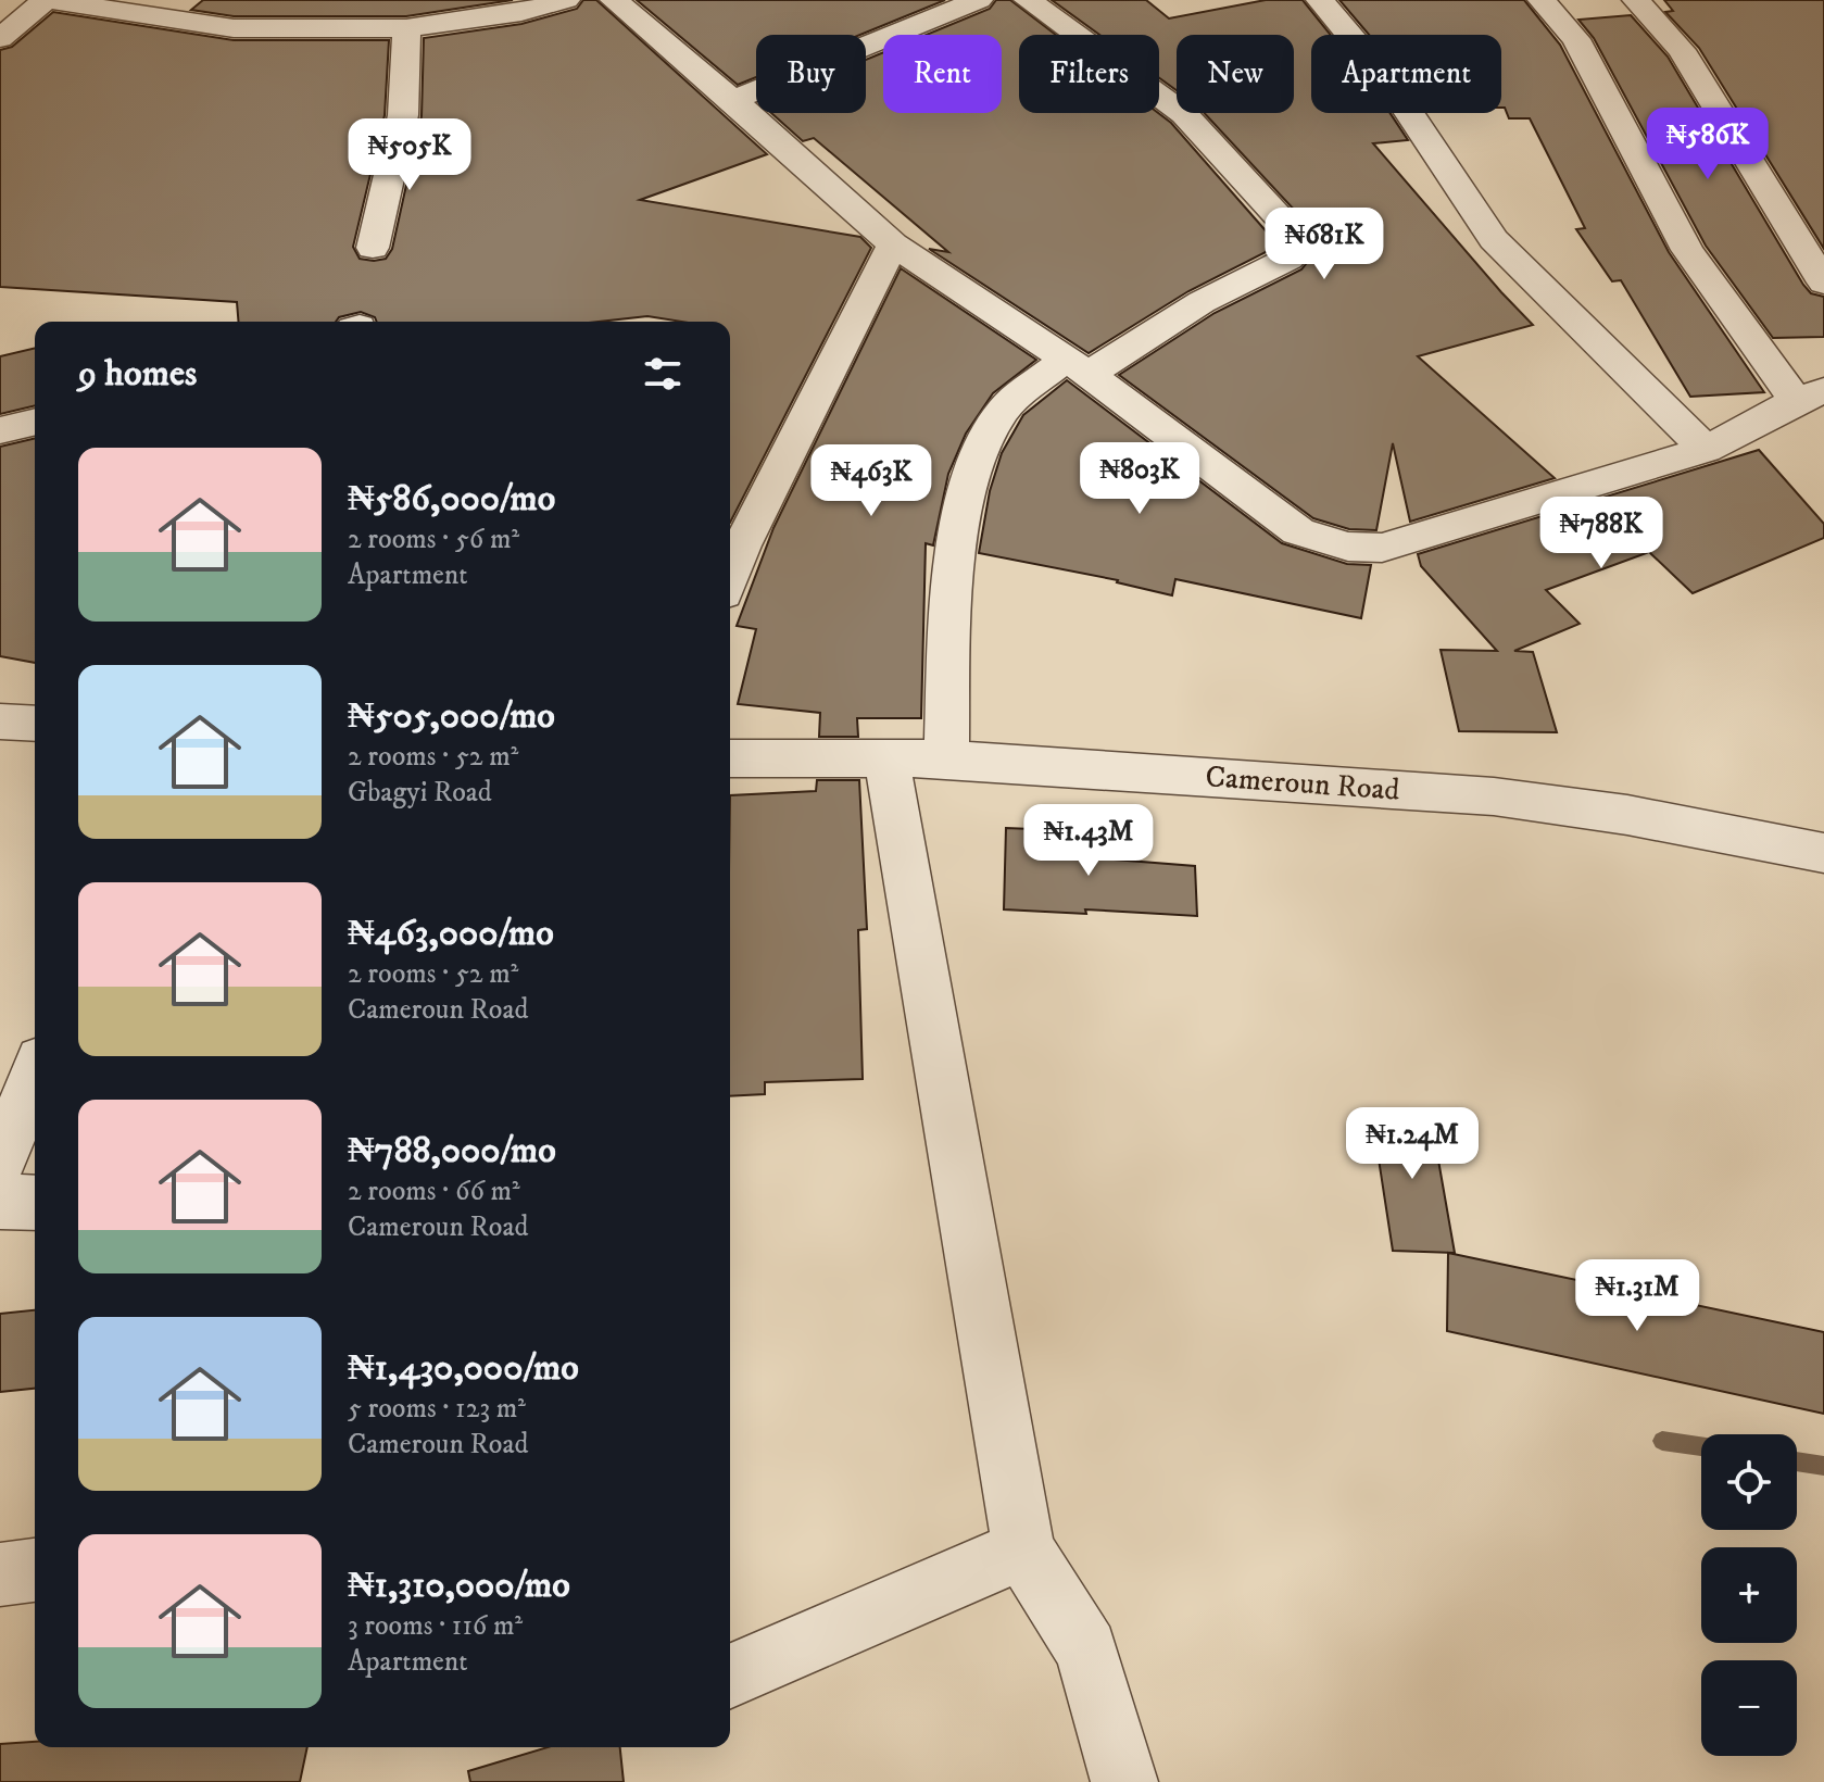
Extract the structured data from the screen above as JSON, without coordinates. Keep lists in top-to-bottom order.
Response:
{
  "streets": {
    "street": ["Cameroun Road"]
  },
  "page": {
    "chip": [
      "Buy",
      "Rent",
      "Filters",
      "New",
      "Apartment"
    ],
    "price": [
      "₦586K",
      "₦505K",
      "₦681K",
      "₦803K",
      "₦463K",
      "₦788K",
      "₦1.43M",
      "₦1.24M",
      "₦1.31M"
    ],
    "heading": "9 homes",
    "list": [
      {
        "name": "₦586,000/mo",
        "note": "2 rooms · 56 m² · Apartment"
      },
      {
        "name": "₦505,000/mo",
        "note": "2 rooms · 52 m² · Gbagyi Road"
      },
      {
        "name": "₦463,000/mo",
        "note": "2 rooms · 52 m² · Cameroun Road"
      },
      {
        "name": "₦788,000/mo",
        "note": "2 rooms · 66 m² · Cameroun Road"
      },
      {
        "name": "₦1,430,000/mo",
        "note": "5 rooms · 123 m² · Cameroun Road"
      },
      {
        "name": "₦1,310,000/mo",
        "note": "3 rooms · 116 m² · Apartment"
      }
    ],
    "map_buttons": ["+", "−"]
  }
}
